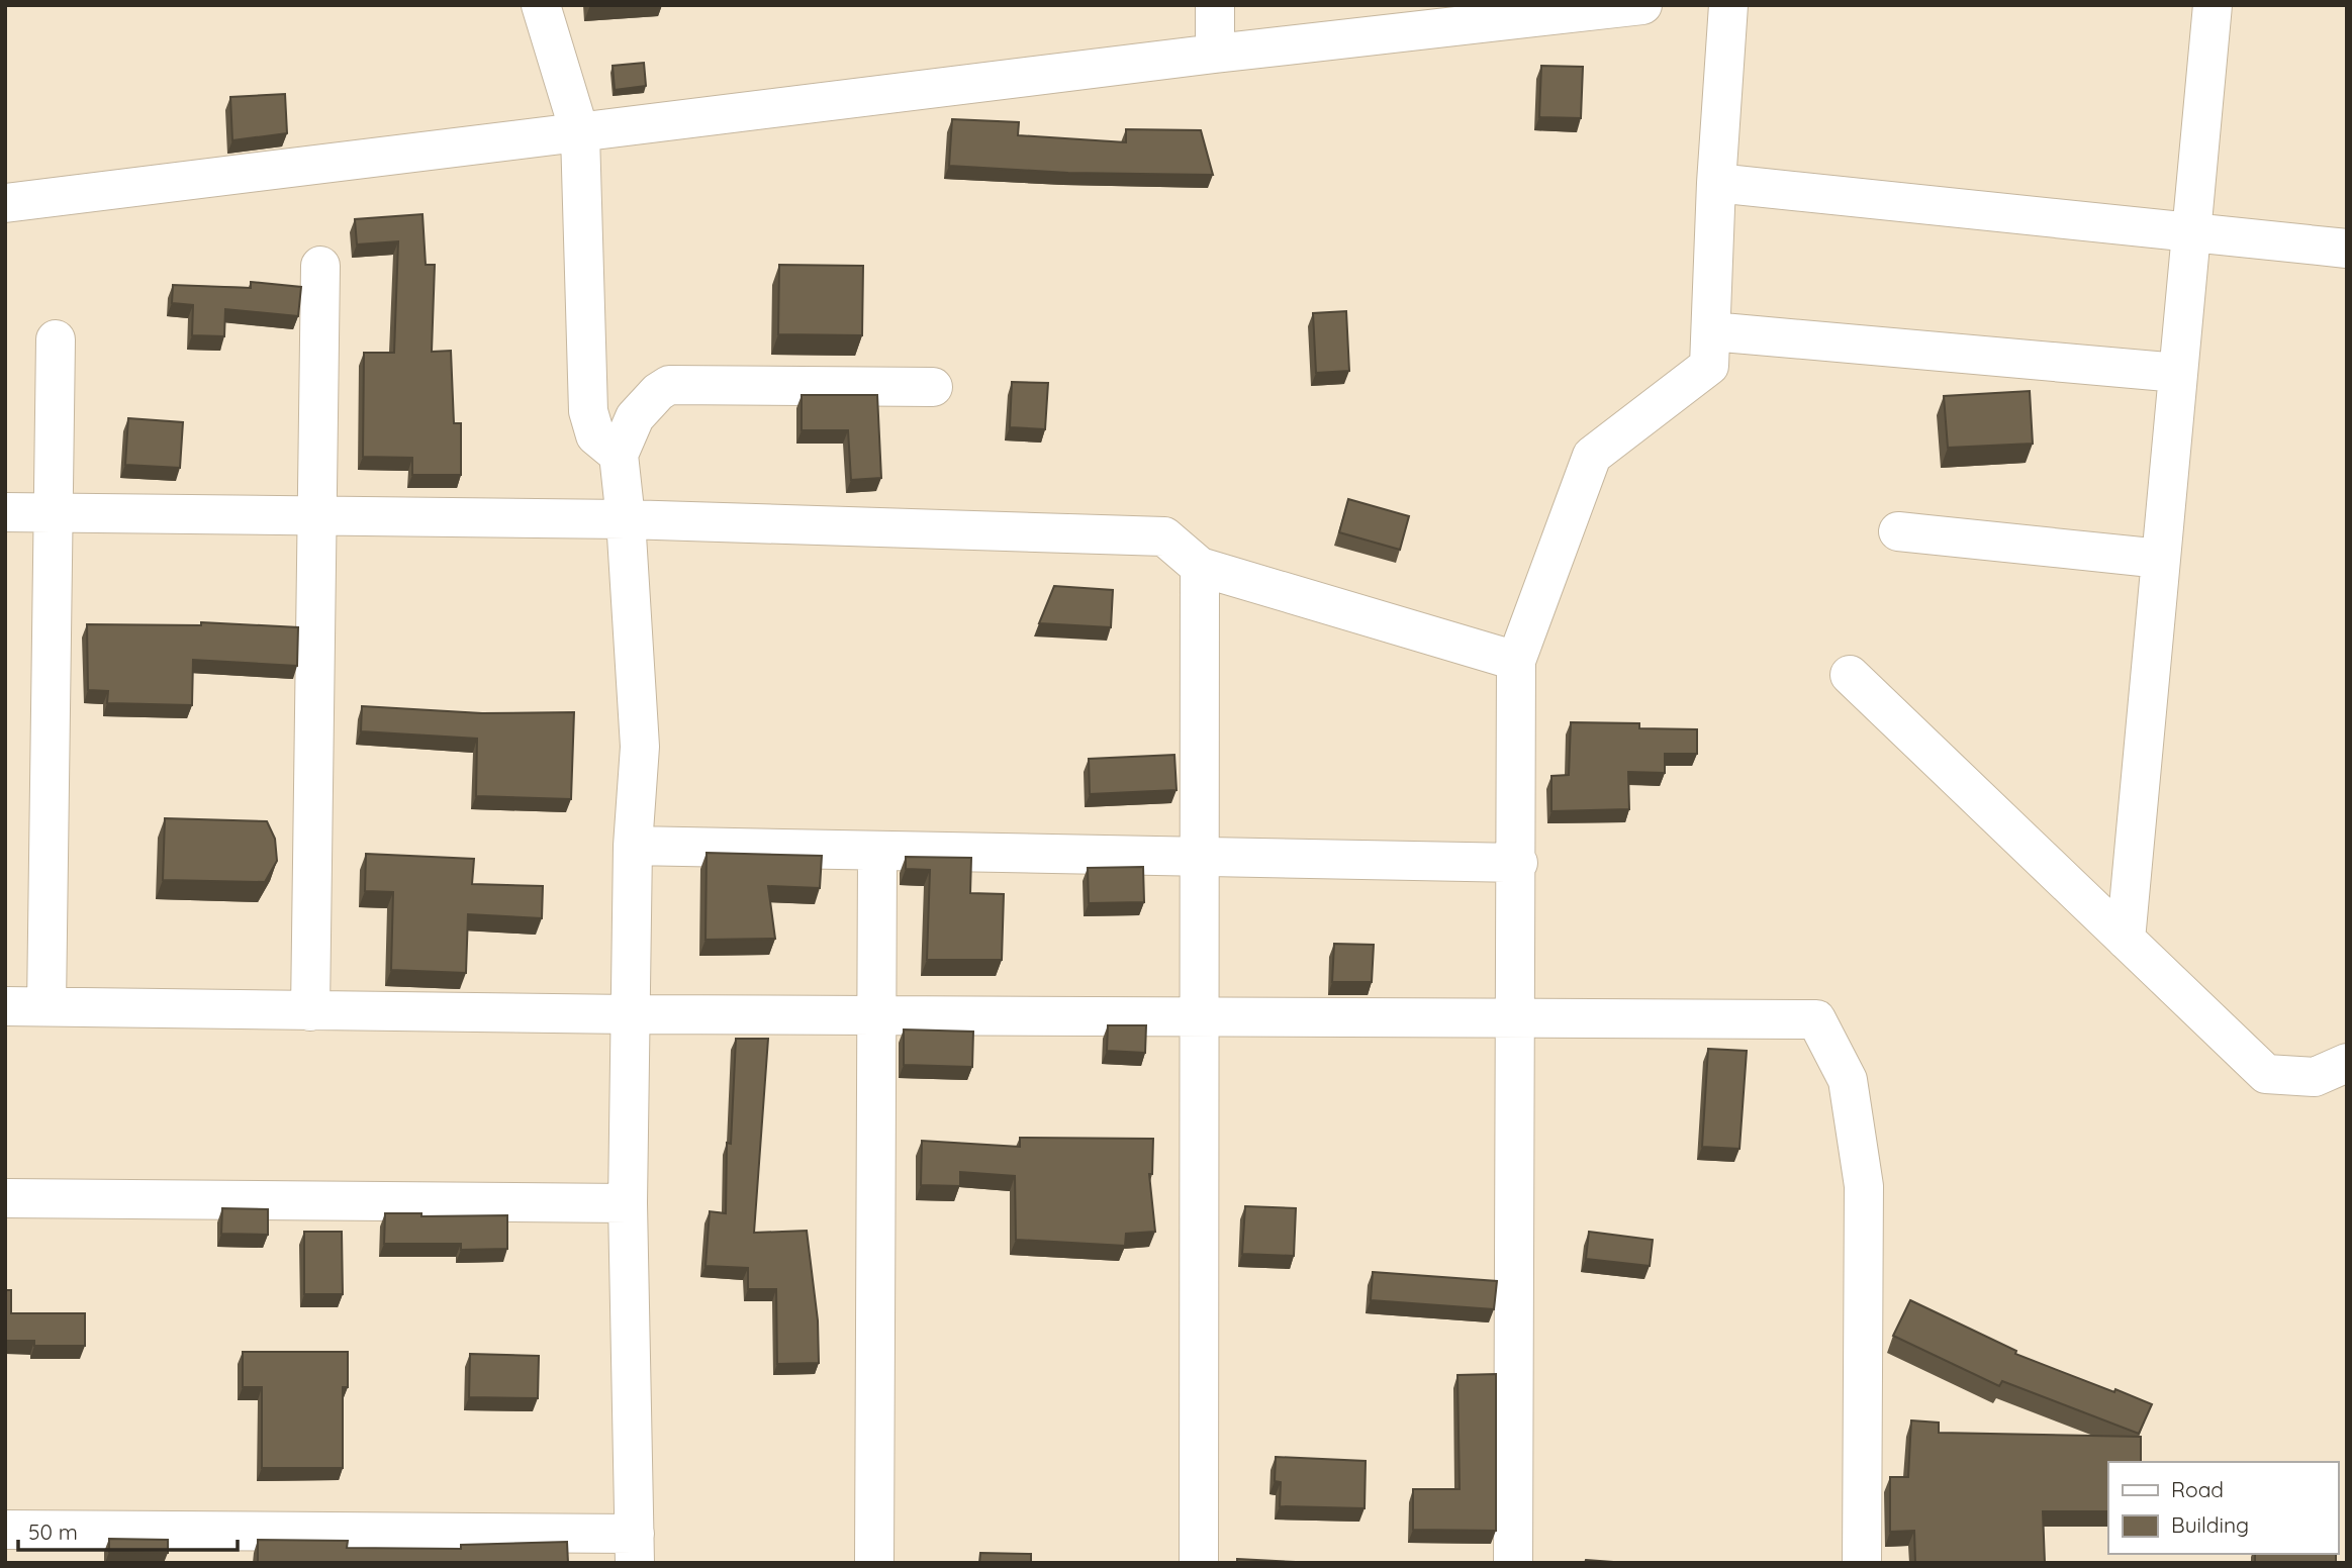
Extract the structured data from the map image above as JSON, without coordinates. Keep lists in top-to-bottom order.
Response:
{
  "legend": ["Road", "Building"],
  "scale_bar": "50 m"
}
